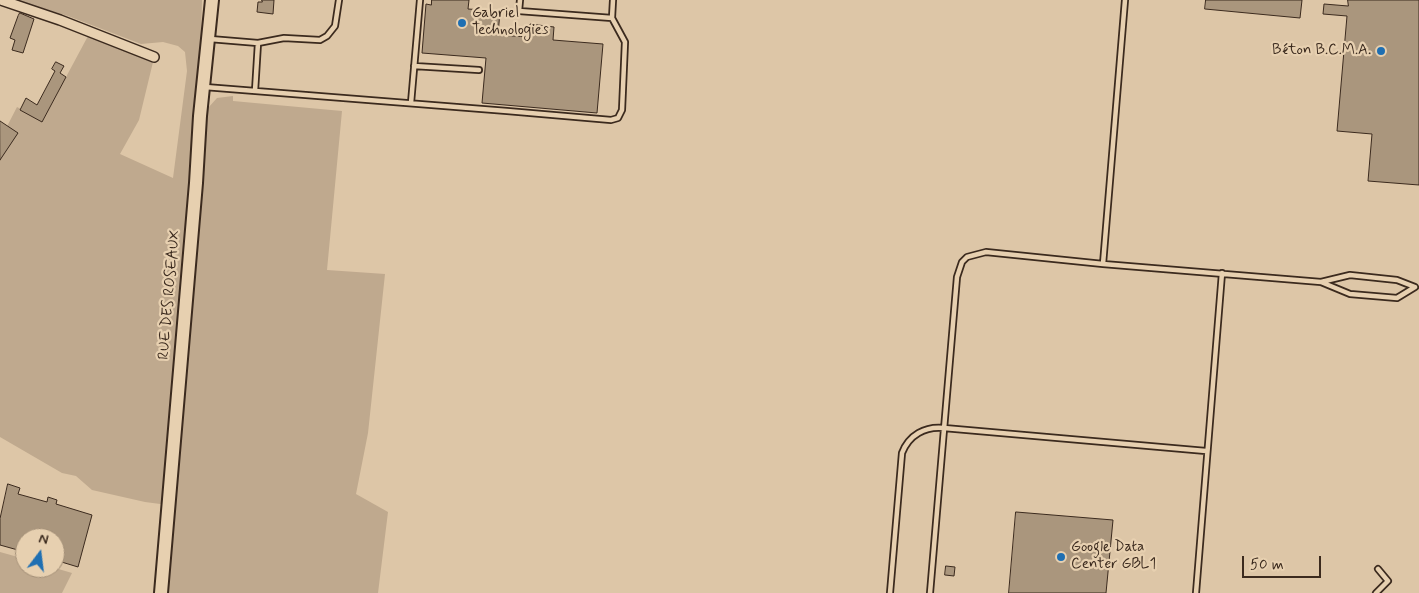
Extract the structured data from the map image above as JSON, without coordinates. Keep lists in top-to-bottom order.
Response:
{
  "streets": {
    "street": ["RUE DES ROSEAUX"]
  },
  "places": ["Gabriel Technologies", "Béton B.C.M.A.", "Google Data Center GBL1"],
  "scale_bar": "50 m",
  "north": "top"
}
